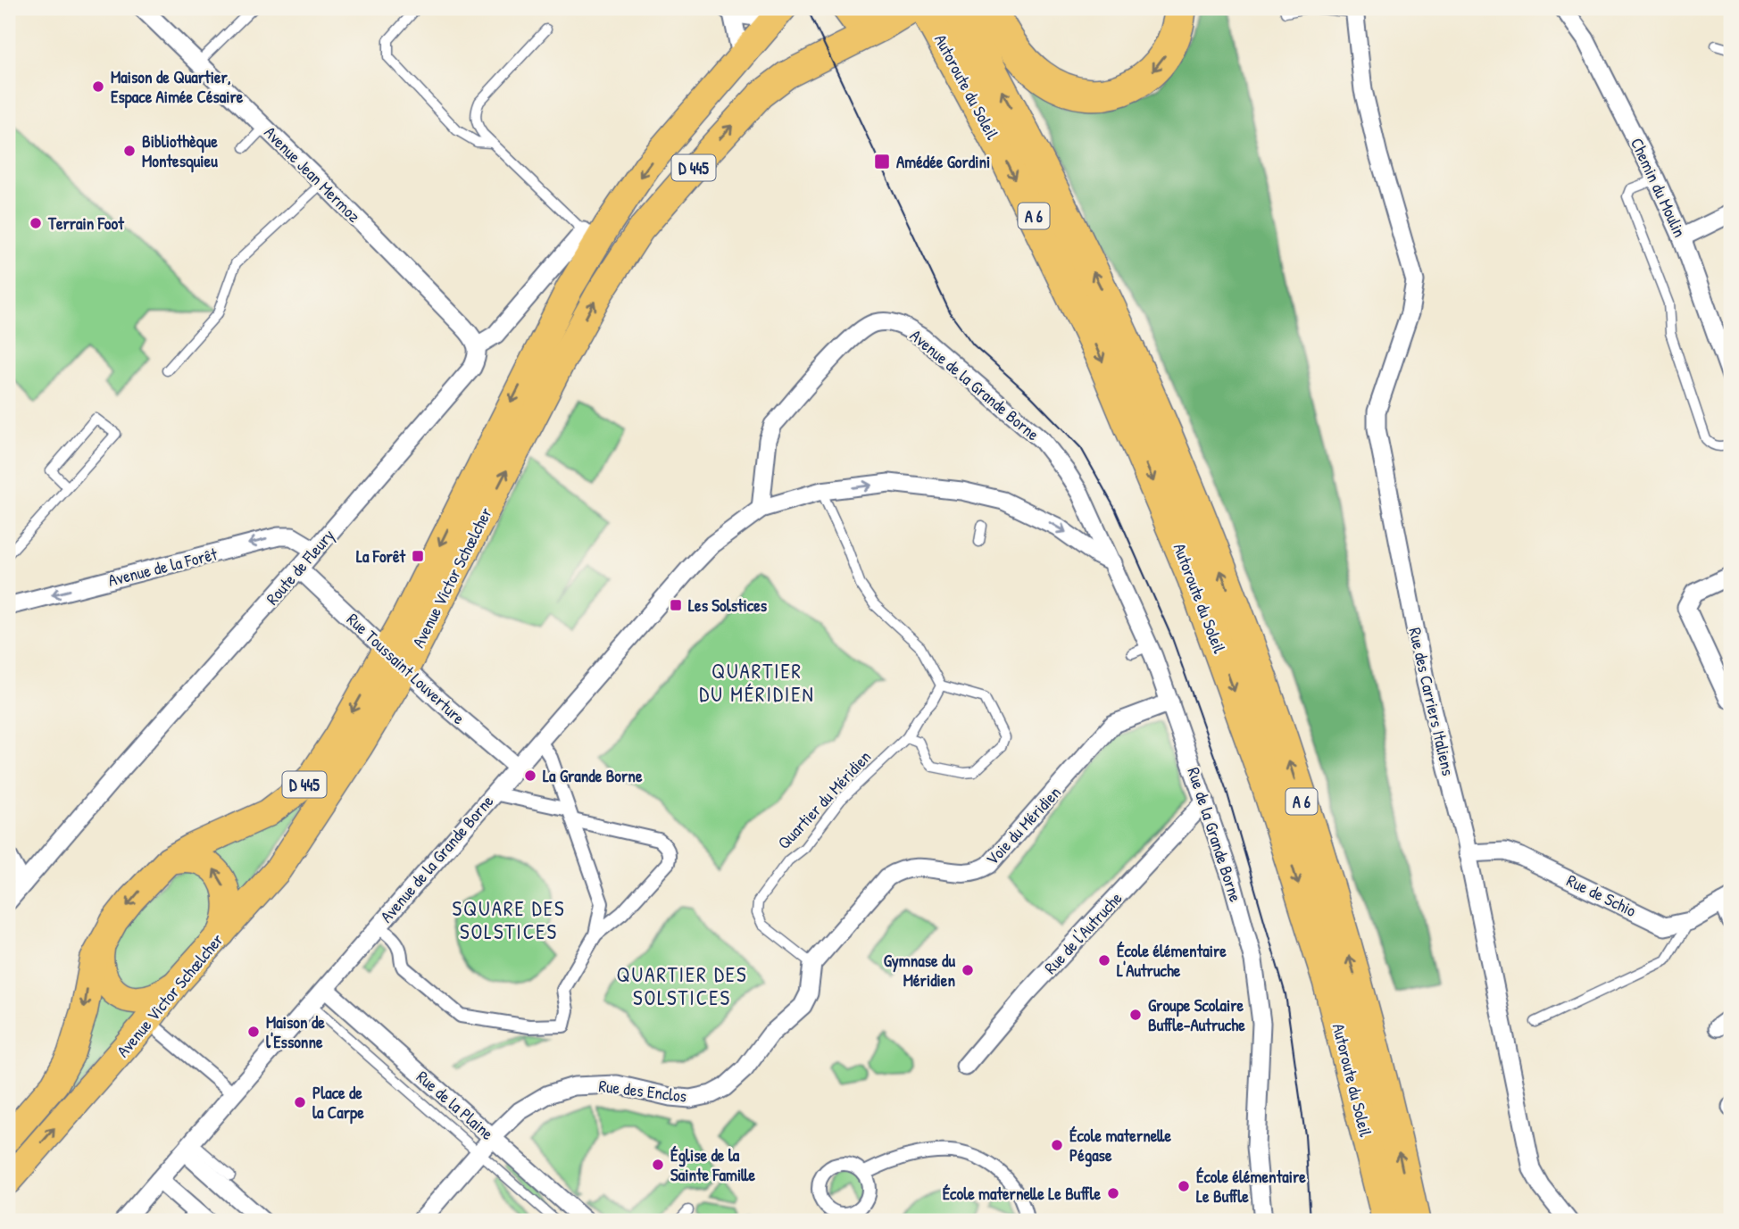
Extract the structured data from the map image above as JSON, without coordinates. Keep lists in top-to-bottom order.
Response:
{
  "streets": {
    "highway": ["Autoroute du Soleil", "A 6"],
    "main road": ["D 445", "Avenue Victor Schœlcher"],
    "street": [
      "Avenue Jean Mermoz",
      "Chemin du Moulin",
      "Avenue de la Grande Borne",
      "Avenue de la Forêt",
      "Route de Fleury",
      "Rue Toussaint Louverture",
      "Rue des Carriers Italiens",
      "Voie du Méridien",
      "Rue de la Grande Borne",
      "Rue de Schio",
      "Rue de l'Autruche",
      "Rue des Enclos",
      "Rue de la Plaine"
    ],
    "lane": ["Quartier du Méridien"]
  },
  "crossings": [
    ["D 445", "Avenue Victor Schœlcher"],
    ["Avenue Jean Mermoz", "Route de Fleury"],
    ["Avenue de la Grande Borne", "Rue Toussaint Louverture"],
    ["Avenue de la Grande Borne", "Rue de la Grande Borne"],
    ["Avenue de la Grande Borne", "Rue de la Plaine"],
    ["Avenue de la Forêt", "Route de Fleury"],
    ["Route de Fleury", "Rue Toussaint Louverture"],
    ["Avenue Victor Schœlcher", "Rue Toussaint Louverture"],
    ["Rue des Carriers Italiens", "Rue de Schio"],
    ["Quartier du Méridien", "Voie du Méridien"],
    ["Quartier du Méridien", "Rue des Enclos"],
    ["Voie du Méridien", "Rue de la Grande Borne"],
    ["Voie du Méridien", "Rue des Enclos"],
    ["Rue de la Grande Borne", "Rue de l'Autruche"],
    ["Rue des Enclos", "Rue de la Plaine"]
  ],
  "one_way": ["Avenue de la Forêt"],
  "districts": ["QUARTIER DU MÉRIDIEN", "SQUARE DES SOLSTICES", "QUARTIER DES SOLSTICES"],
  "places": {
    "other": [
      "Maison de Quartier, Espace Aimée Césaire",
      "Bibliothèque Montesquieu",
      "Terrain Foot",
      "La Grande Borne",
      "École élémentaire L'Autruche",
      "Gymnase du Méridien",
      "Groupe Scolaire Buffle-Autruche",
      "Maison de l'Essonne",
      "Place de la Carpe",
      "École maternelle Pégase",
      "Église de la Sainte Famille",
      "École élémentaire Le Buffle",
      "École maternelle Le Buffle"
    ],
    "transit": ["Amédée Gordini", "La Forêt", "Les Solstices"]
  }
}
